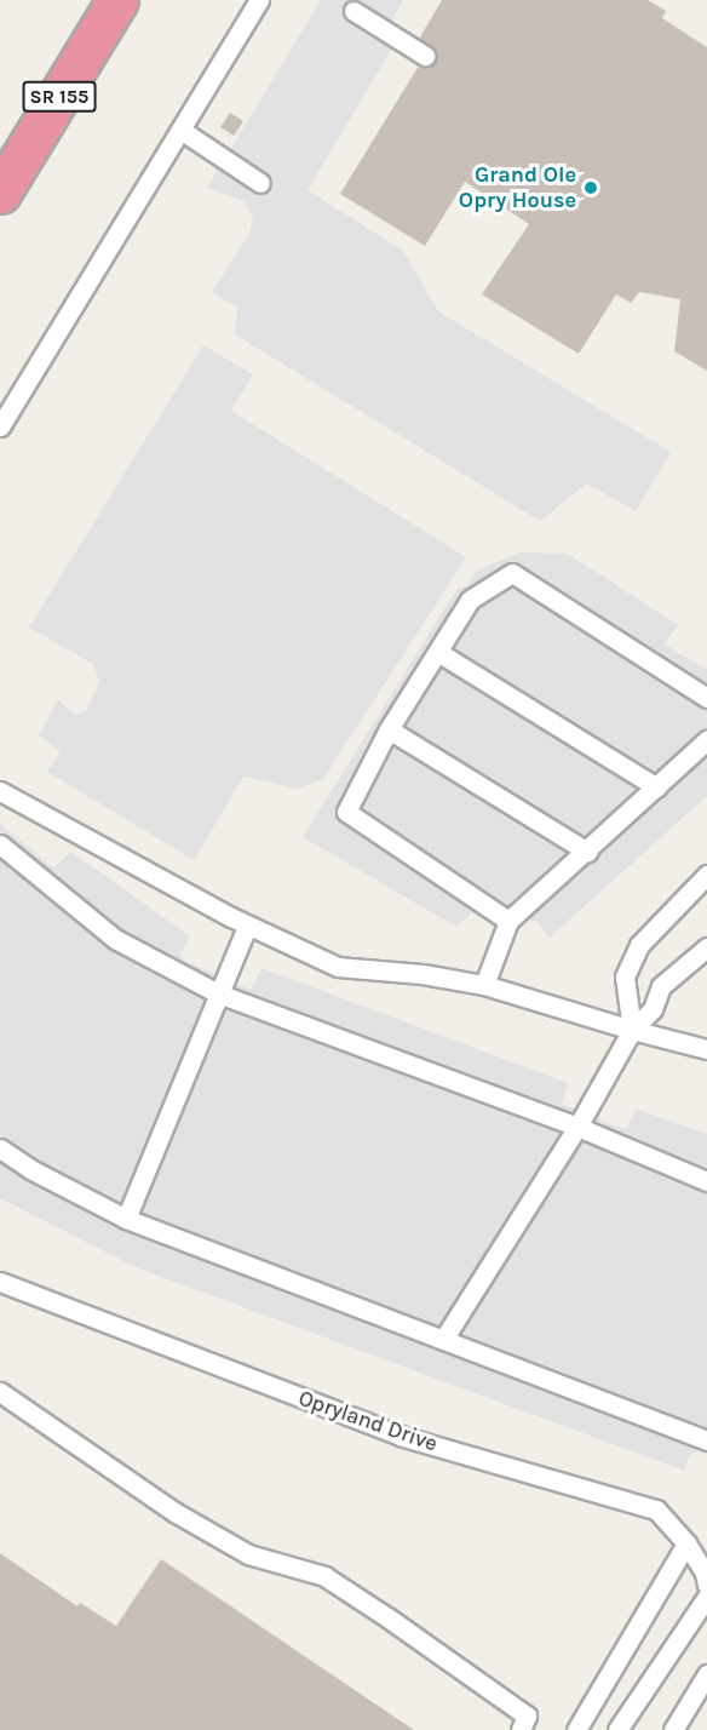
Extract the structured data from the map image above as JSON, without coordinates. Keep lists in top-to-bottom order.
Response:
{
  "streets": {
    "highway": ["SR 155"],
    "lane": ["Opryland Drive"]
  },
  "places": ["Grand Ole Opry House"]
}
